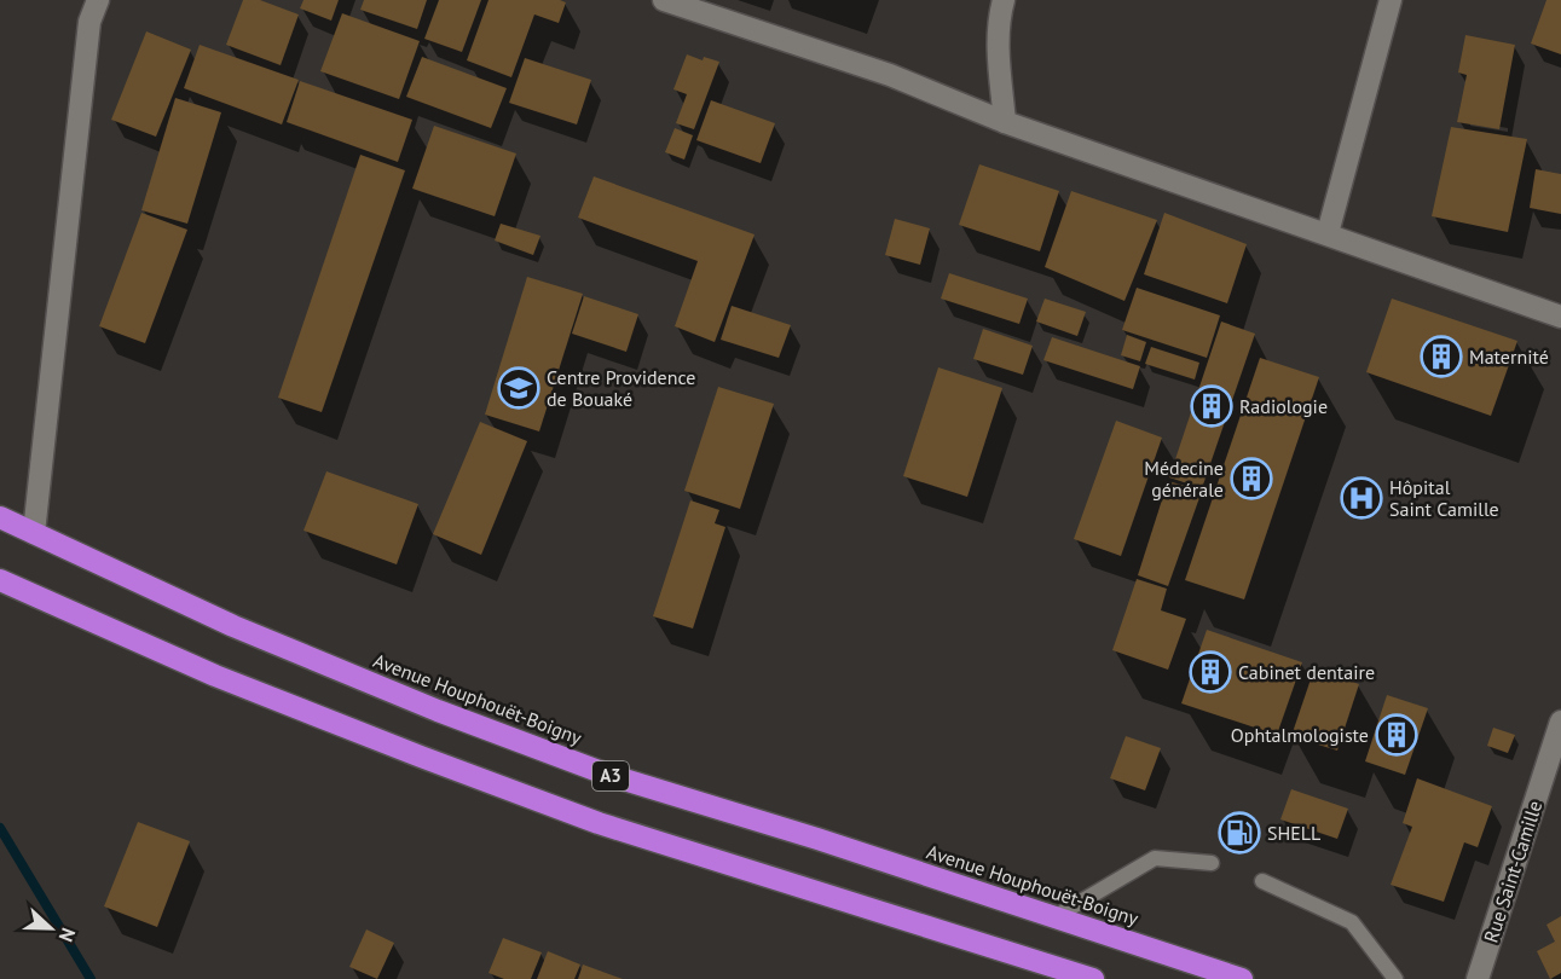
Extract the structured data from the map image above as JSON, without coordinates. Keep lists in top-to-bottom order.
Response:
{
  "streets": {
    "highway": ["Avenue Houphouët-Boigny", "A3"],
    "street": ["Rue Saint-Camille"]
  },
  "places": {
    "building": [
      "Maternité",
      "Radiologie",
      "Médecine générale",
      "Cabinet dentaire",
      "Ophtalmologiste"
    ],
    "school or university": ["Centre Providence de Bouaké"],
    "hospital": ["Hôpital Saint Camille"],
    "fuel station": ["SHELL"]
  },
  "north": "right"
}
